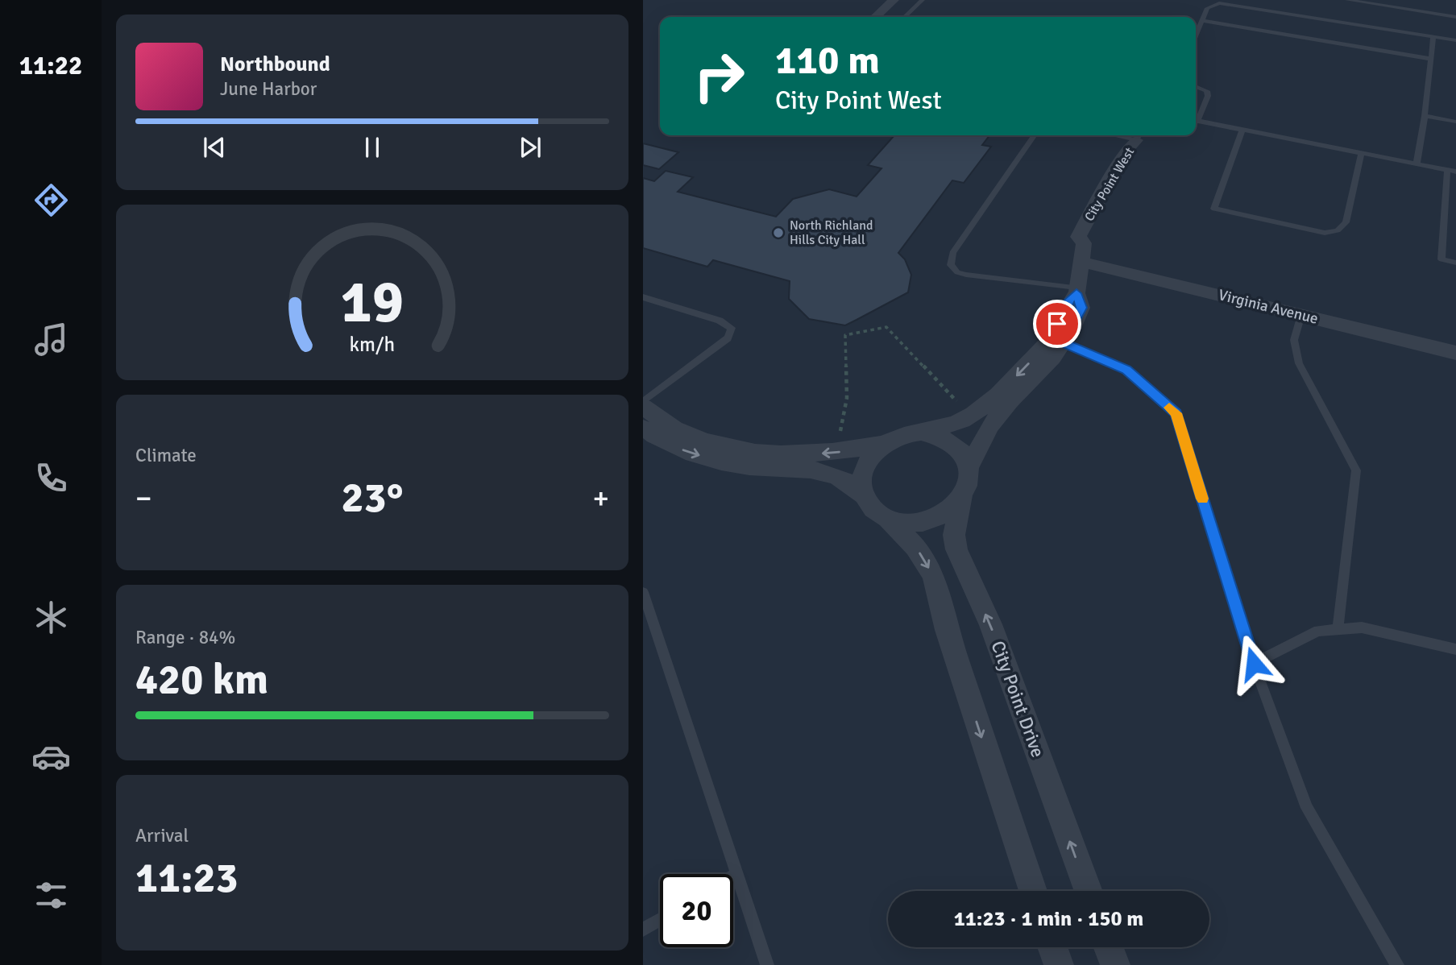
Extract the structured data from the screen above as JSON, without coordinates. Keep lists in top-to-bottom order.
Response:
{
  "streets": {
    "street": ["City Point West", "Virginia Avenue", "City Point Drive"]
  },
  "crossings": [
    ["City Point West", "Virginia Avenue"],
    ["City Point West", "City Point Drive"]
  ],
  "places": ["North Richland Hills City Hall"],
  "page": {
    "tabs": "11:22",
    "turn": ["110 m", "City Point West"],
    "song": ["Northbound", "June Harbor"],
    "tile": [
      "Climate",
      ["Range · 84%", "420 km"],
      ["Arrival", "11:23"]
    ],
    "heat": ["−", "23°", "+"],
    "limit": "20",
    "trip": "11:23 · 1 min · 150 m",
    "gauge": ["19", "km/h"]
  }
}
